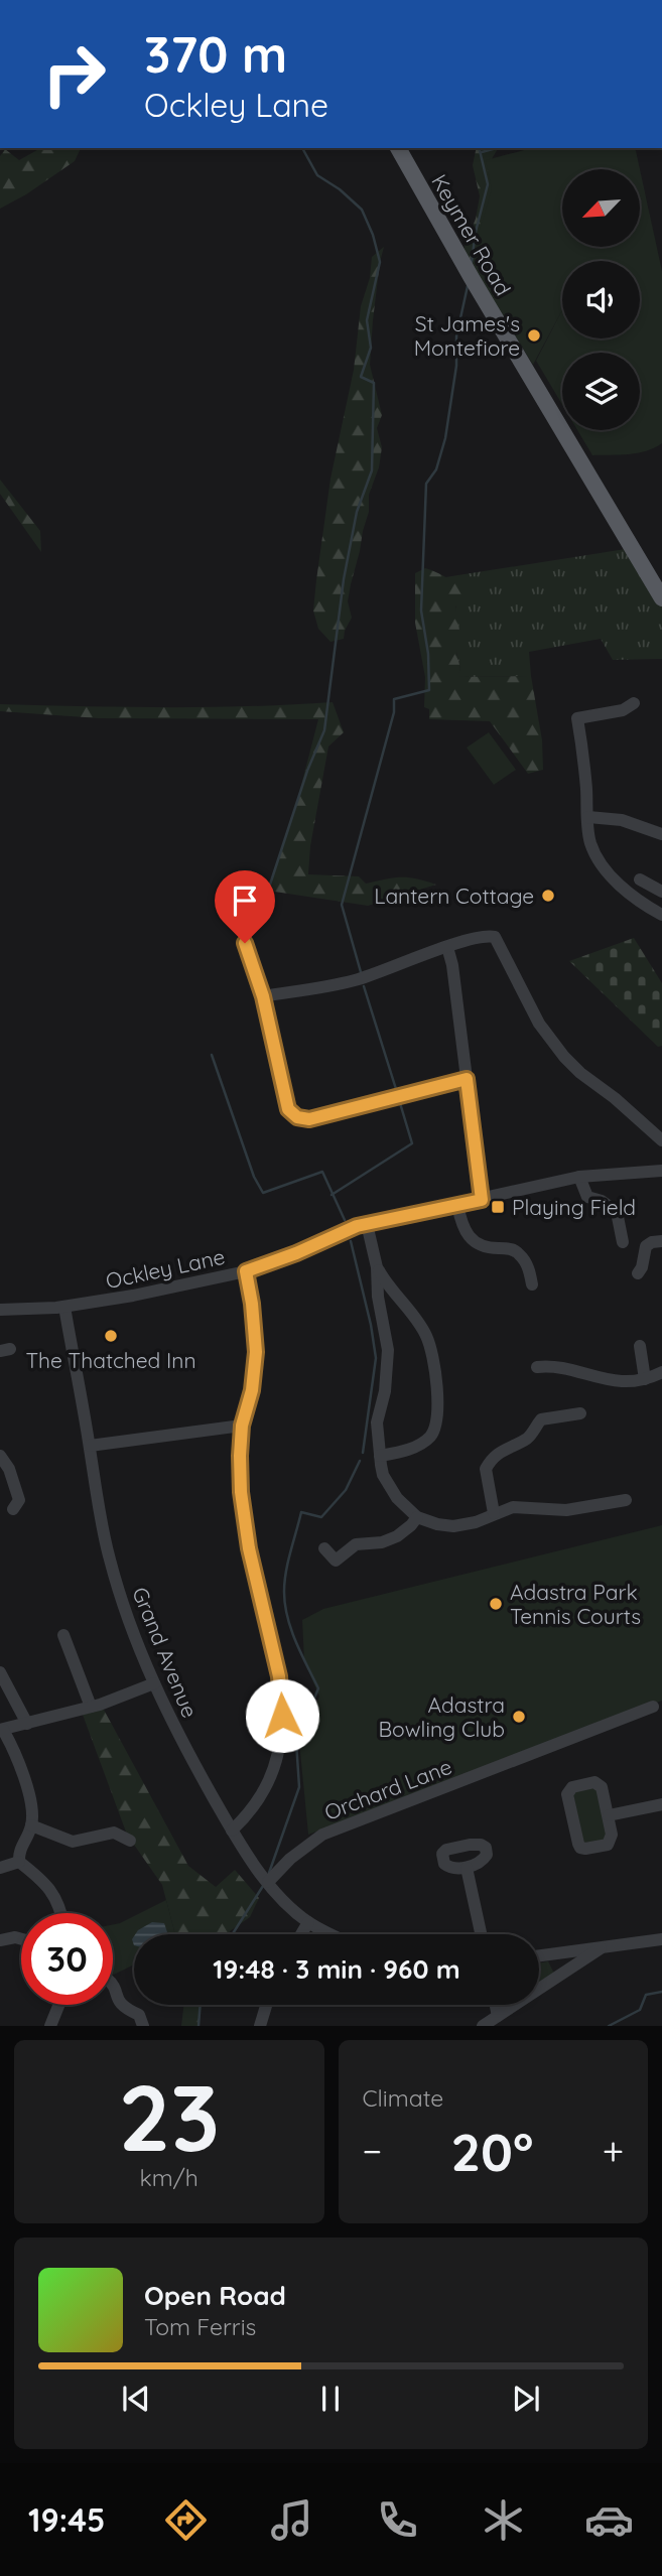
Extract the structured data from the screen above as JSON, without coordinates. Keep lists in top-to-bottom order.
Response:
{
  "streets": {
    "main road": ["Keymer Road"],
    "street": ["Ockley Lane", "Grand Avenue", "Orchard Lane"]
  },
  "crossings": [
    ["Ockley Lane", "Grand Avenue"],
    ["Grand Avenue", "Orchard Lane"]
  ],
  "places": {
    "other": [
      "St James's Montefiore",
      "Lantern Cottage",
      "The Thatched Inn",
      "Adastra Park Tennis Courts",
      "Adastra Bowling Club"
    ],
    "transit": ["Playing Field"]
  },
  "north": "bottom left",
  "page": {
    "turn": ["370 m", "Ockley Lane"],
    "limit": "30",
    "trip": "19:48 · 3 min · 960 m",
    "tile": [
      ["23", "km/h"],
      "Climate"
    ],
    "heat": ["−", "20°", "+"],
    "song": ["Open Road", "Tom Ferris"],
    "tabs": "19:45"
  }
}
